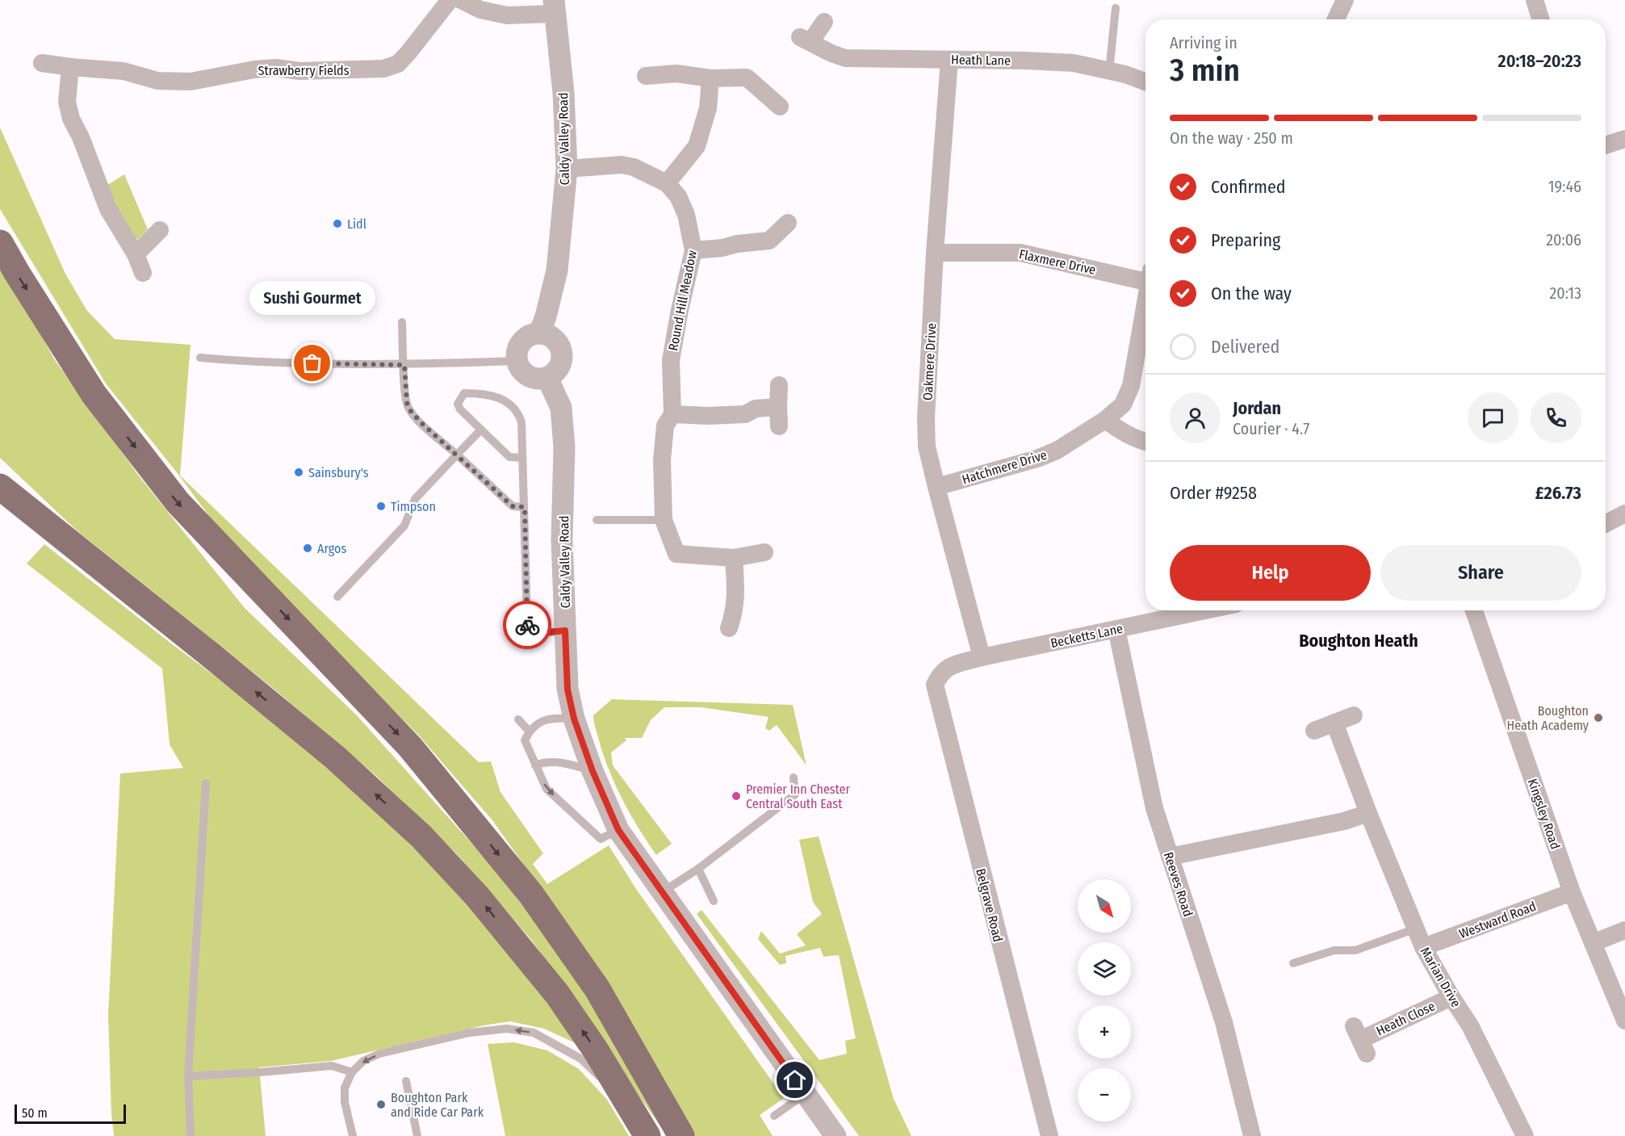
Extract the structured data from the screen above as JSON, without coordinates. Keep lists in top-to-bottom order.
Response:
{
  "streets": {
    "street": [
      "Heath Lane",
      "Strawberry Fields",
      "Caldy Valley Road",
      "Flaxmere Drive",
      "Round Hill Meadow",
      "Oakmere Drive",
      "Hatchmere Drive",
      "Becketts Lane",
      "Kingsley Road",
      "Reeves Road",
      "Belgrave Road",
      "Westward Road",
      "Marian Drive",
      "Heath Close"
    ]
  },
  "crossings": [
    ["Heath Lane", "Oakmere Drive"],
    ["Caldy Valley Road", "Round Hill Meadow"],
    ["Flaxmere Drive", "Oakmere Drive"],
    ["Oakmere Drive", "Hatchmere Drive"],
    ["Oakmere Drive", "Becketts Lane"],
    ["Becketts Lane", "Reeves Road"],
    ["Becketts Lane", "Belgrave Road"],
    ["Kingsley Road", "Westward Road"],
    ["Westward Road", "Marian Drive"],
    ["Marian Drive", "Heath Close"]
  ],
  "districts": ["Boughton Heath"],
  "places": [
    "Lidl",
    "Sushi Gourmet",
    "Sainsbury's",
    "Timpson",
    "Argos",
    "Boughton Heath Academy",
    "Premier Inn Chester Central South East",
    "Boughton Park and Ride Car Park"
  ],
  "scale_bar": "50 m",
  "north": "bottom right",
  "page": {
    "heading": ["3 min", "Arriving in", "20:18–20:23"],
    "panel": [
      "Jordan",
      "Courier · 4.7",
      "Order #9258",
      "£26.73"
    ],
    "bar": "On the way · 250 m",
    "list": [
      ["Confirmed", "19:46"],
      ["Preparing", "20:06"],
      ["On the way", "20:13"],
      "Delivered"
    ],
    "bubble": "Sushi Gourmet",
    "buttons": ["Help", "Share"],
    "map_buttons": ["+", "−"],
    "scale": "50 m"
  }
}
